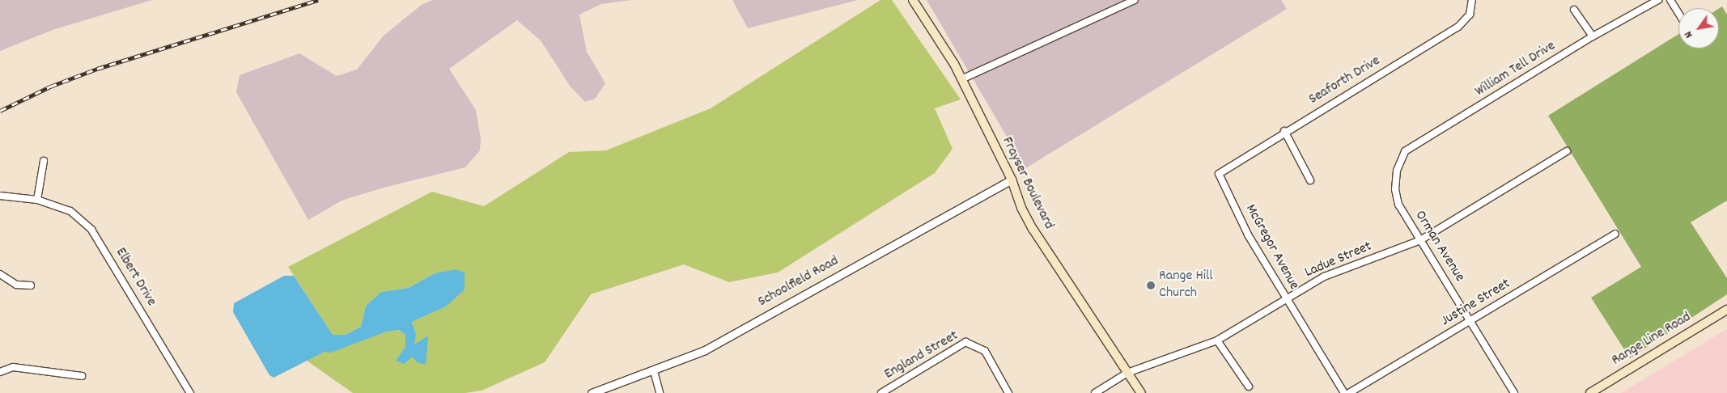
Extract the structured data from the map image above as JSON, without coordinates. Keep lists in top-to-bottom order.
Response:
{
  "streets": {
    "main road": ["Frayser Boulevard", "Range Line Road"],
    "street": [
      "William Tell Drive",
      "Seaforth Drive",
      "Orman Avenue",
      "McGregor Avenue",
      "Ladue Street",
      "Elbert Drive",
      "Schoolfield Road",
      "Justine Street",
      "England Street"
    ]
  },
  "crossings": [
    ["William Tell Drive", "Orman Avenue"],
    ["Seaforth Drive", "McGregor Avenue"],
    ["Frayser Boulevard", "Ladue Street"],
    ["Frayser Boulevard", "Schoolfield Road"],
    ["Orman Avenue", "Ladue Street"],
    ["Orman Avenue", "Justine Street"],
    ["McGregor Avenue", "Ladue Street"]
  ],
  "places": ["Range Hill Church"],
  "north": "bottom left"
}
